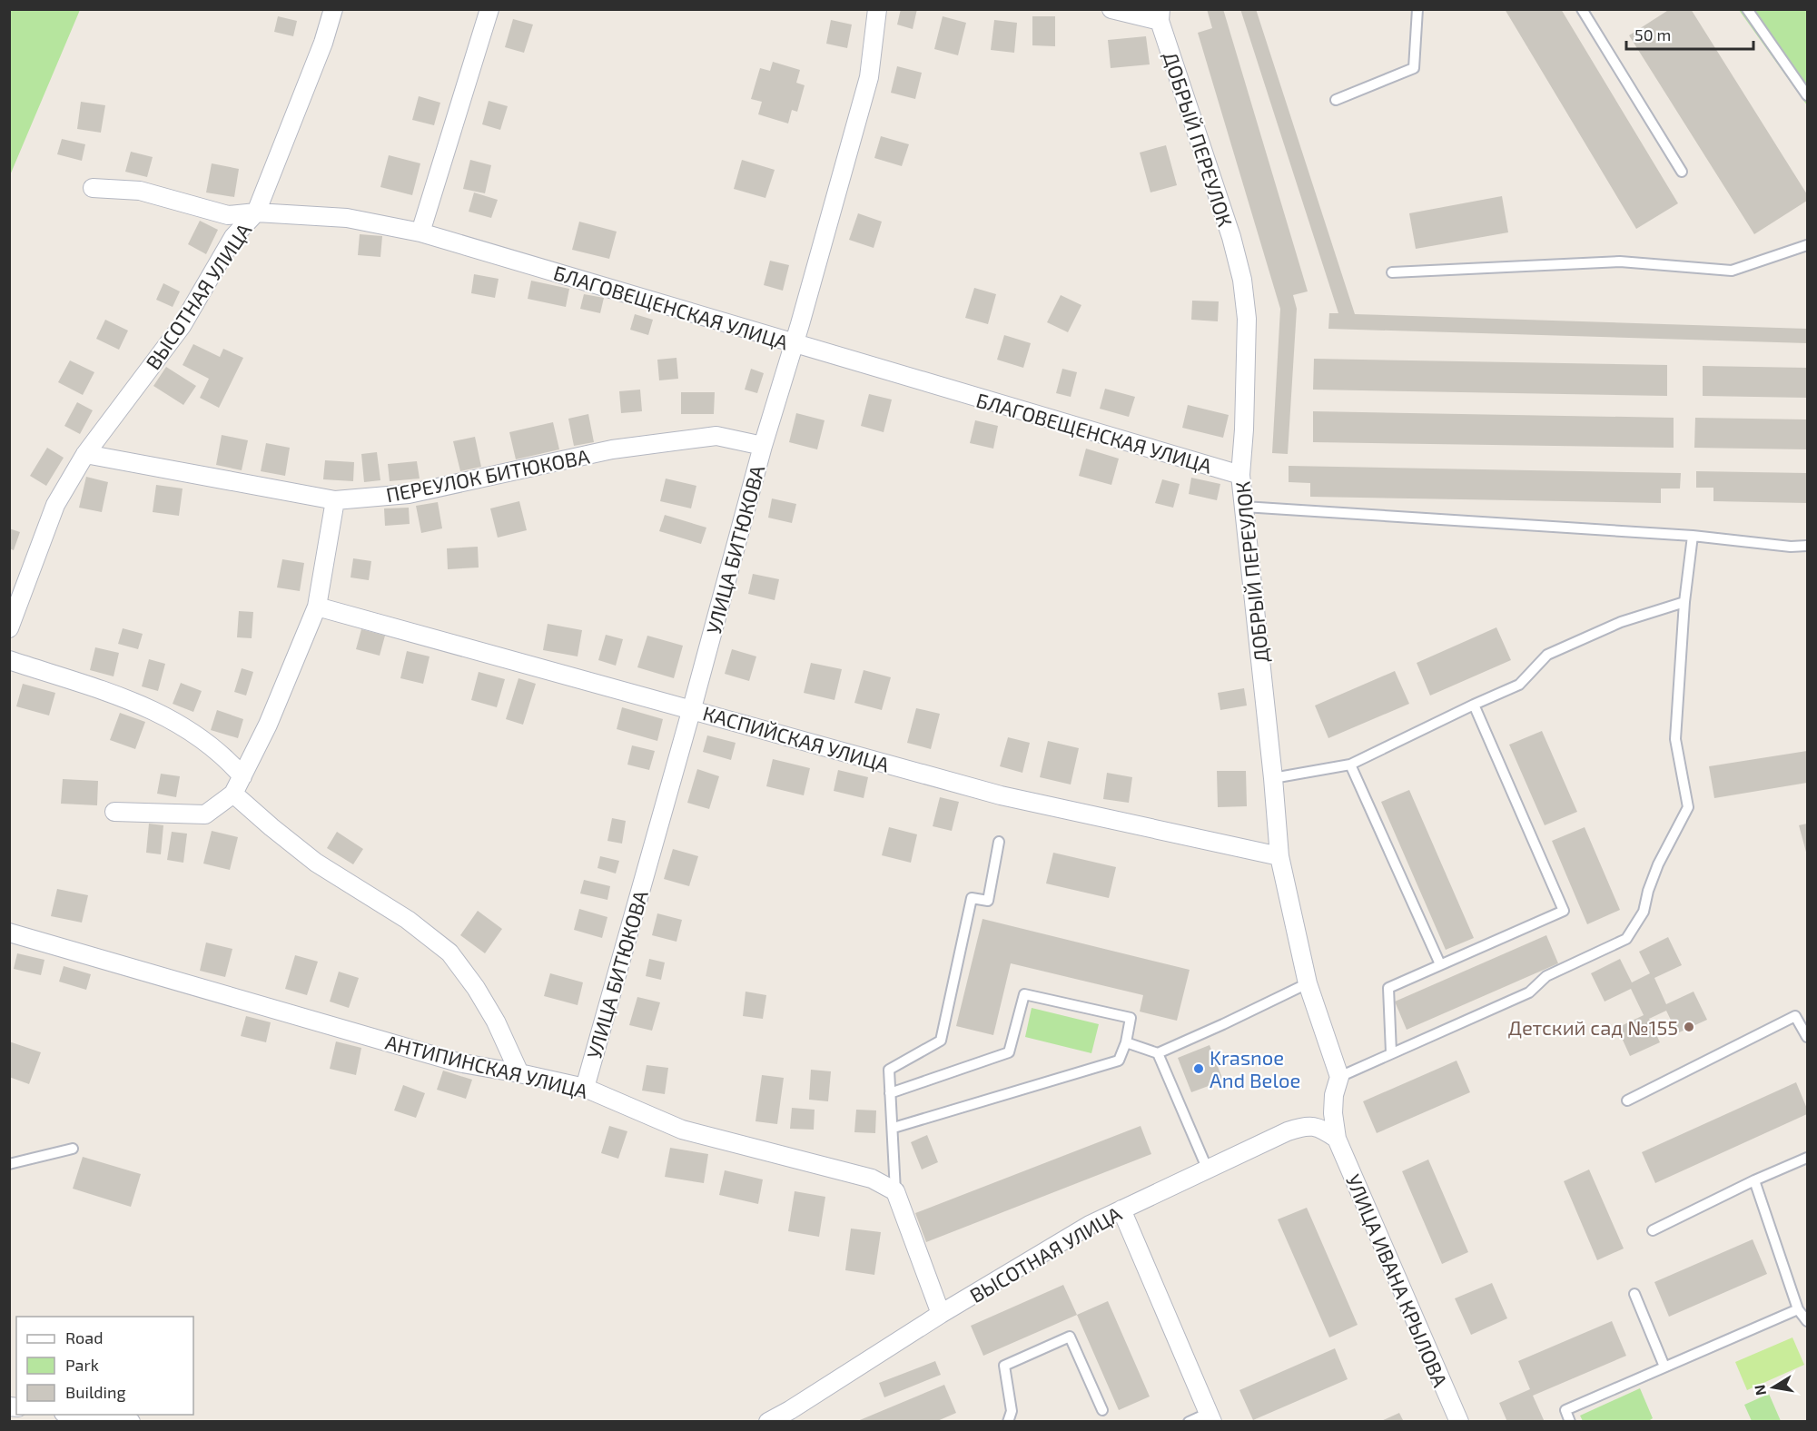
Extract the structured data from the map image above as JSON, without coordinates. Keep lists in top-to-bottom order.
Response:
{
  "streets": {
    "street": [
      "ДОБРЫЙ ПЕРЕУЛОК",
      "ВЫСОТНАЯ УЛИЦА",
      "БЛАГОВЕЩЕНСКАЯ УЛИЦА",
      "ПЕРЕУЛОК БИТЮКОВА",
      "УЛИЦА БИТЮКОВА",
      "КАСПИЙСКАЯ УЛИЦА",
      "АНТИПИНСКАЯ УЛИЦА",
      "УЛИЦА ИВАНА КРЫЛОВА"
    ]
  },
  "crossings": [
    ["ДОБРЫЙ ПЕРЕУЛОК", "БЛАГОВЕЩЕНСКАЯ УЛИЦА"],
    ["ДОБРЫЙ ПЕРЕУЛОК", "КАСПИЙСКАЯ УЛИЦА"],
    ["ВЫСОТНАЯ УЛИЦА", "БЛАГОВЕЩЕНСКАЯ УЛИЦА"],
    ["ВЫСОТНАЯ УЛИЦА", "ПЕРЕУЛОК БИТЮКОВА"],
    ["ВЫСОТНАЯ УЛИЦА", "УЛИЦА ИВАНА КРЫЛОВА"],
    ["БЛАГОВЕЩЕНСКАЯ УЛИЦА", "УЛИЦА БИТЮКОВА"],
    ["ПЕРЕУЛОК БИТЮКОВА", "УЛИЦА БИТЮКОВА"],
    ["УЛИЦА БИТЮКОВА", "КАСПИЙСКАЯ УЛИЦА"],
    ["УЛИЦА БИТЮКОВА", "АНТИПИНСКАЯ УЛИЦА"]
  ],
  "places": ["Детский сад №155", "Krasnoe And Beloe"],
  "legend": ["Road", "Park", "Building"],
  "scale_bar": "50 m",
  "north": "left"
}
